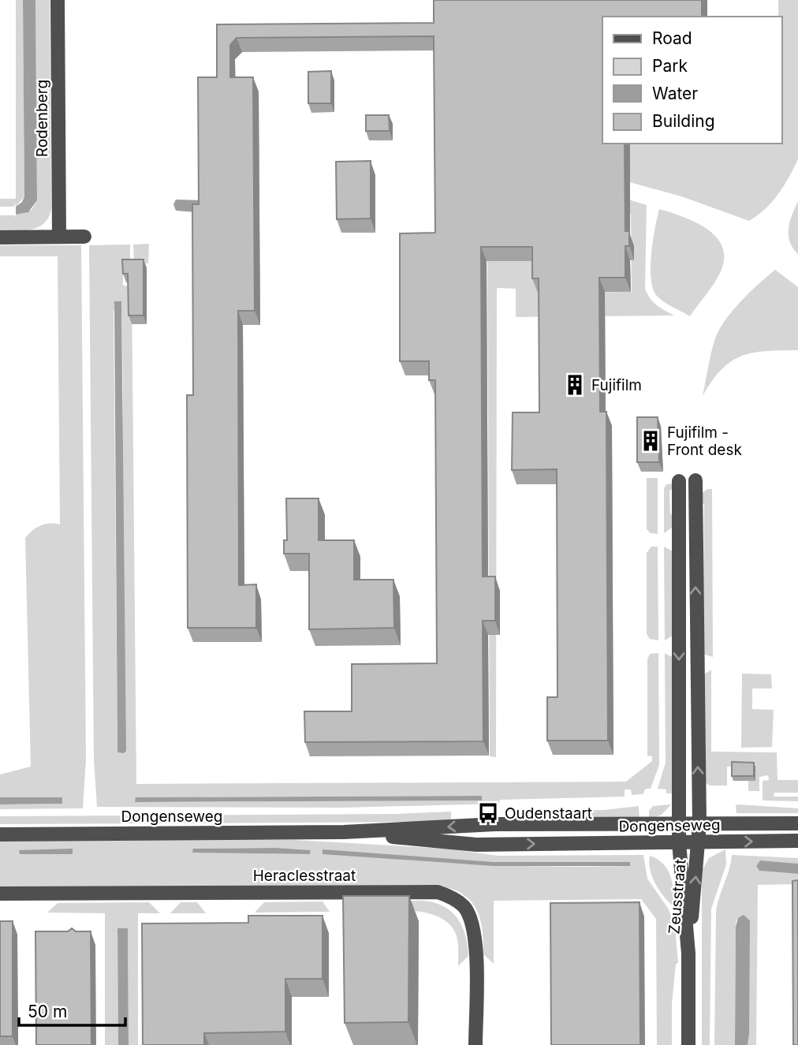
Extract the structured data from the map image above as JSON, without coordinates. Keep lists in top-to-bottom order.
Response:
{
  "streets": {
    "street": [
      "Rodenberg",
      "Dongenseweg",
      "Heraclesstraat",
      "Zeusstraat"
    ]
  },
  "crossings": [
    ["Dongenseweg", "Zeusstraat"]
  ],
  "places": {
    "building": ["Fujifilm", "Fujifilm - Front desk"],
    "bus stop": ["Oudenstaart"]
  },
  "legend": [
    "Road",
    "Park",
    "Water",
    "Building"
  ],
  "scale_bar": "50 m"
}
